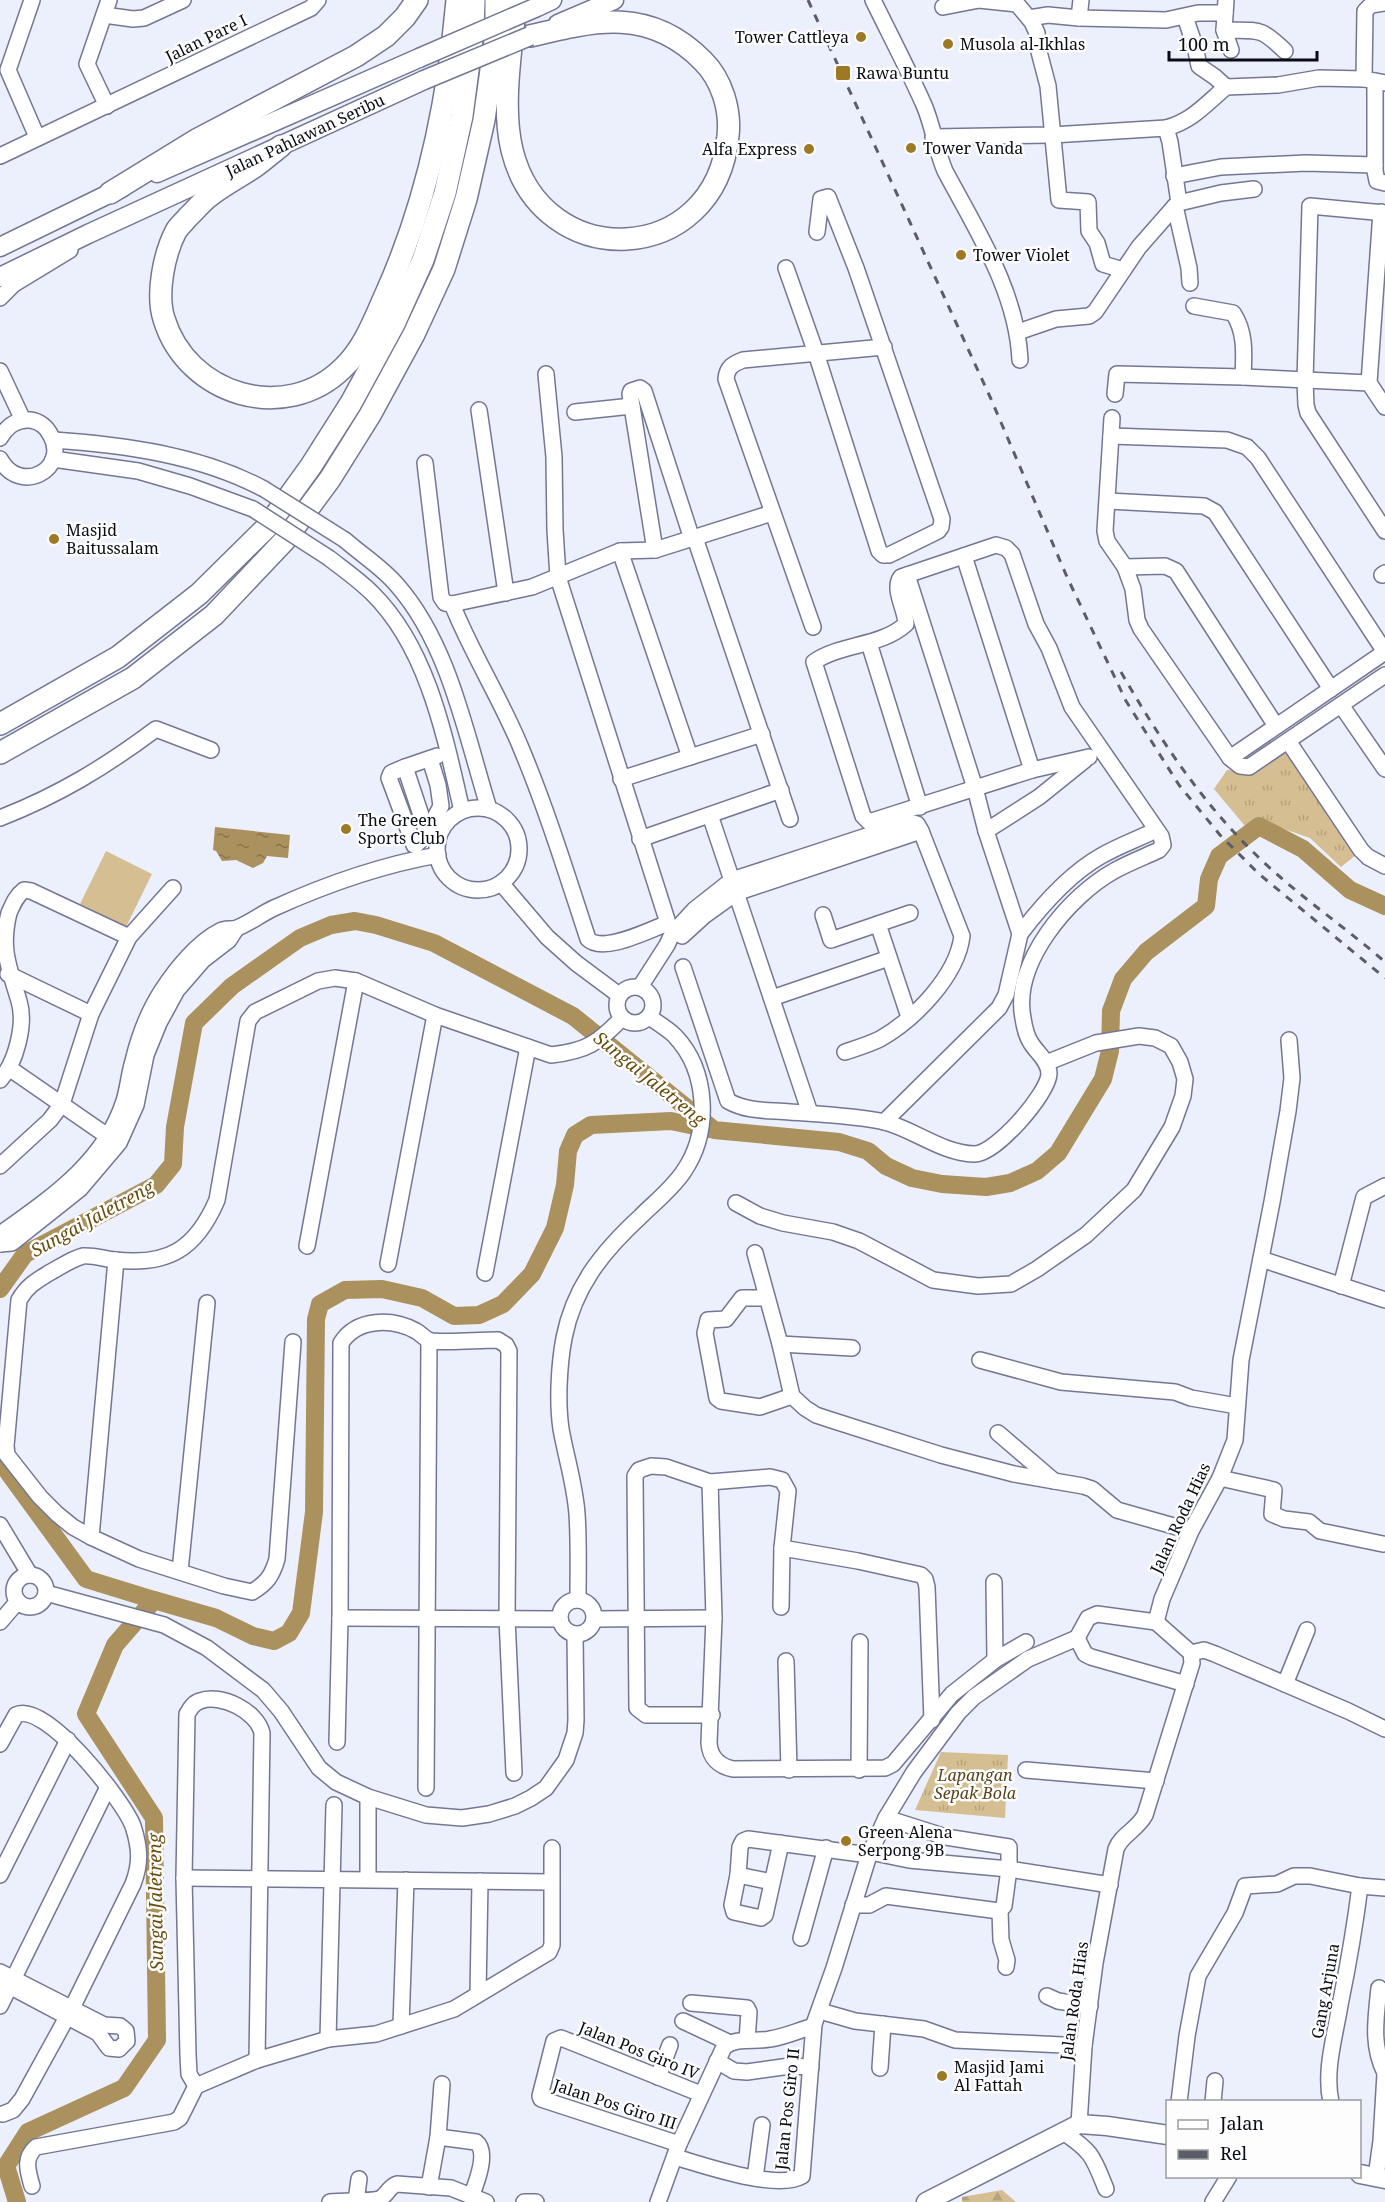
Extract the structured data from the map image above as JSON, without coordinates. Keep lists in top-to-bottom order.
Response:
{
  "streets": {
    "main road": ["Jalan Pahlawan Seribu"],
    "street": [
      "Jalan Pare I",
      "Jalan Roda Hias",
      "Gang Arjuna",
      "Jalan Pos Giro IV",
      "Jalan Pos Giro III",
      "Jalan Pos Giro II"
    ]
  },
  "crossings": [
    ["Jalan Pos Giro IV", "Jalan Pos Giro III"],
    ["Jalan Pos Giro III", "Jalan Pos Giro II"]
  ],
  "water": ["Sungai Jaletreng"],
  "parks": ["Lapangan Sepak Bola"],
  "places": {
    "other": [
      "Tower Cattleya",
      "Musola al-Ikhlas",
      "Tower Vanda",
      "Alfa Express",
      "Tower Violet",
      "Masjid Baitussalam",
      "The Green Sports Club",
      "Green Alena Serpong 9B",
      "Masjid Jami Al Fattah"
    ],
    "transit": ["Rawa Buntu"]
  },
  "legend": ["Jalan", "Rel"],
  "scale_bar": "100 m"
}
